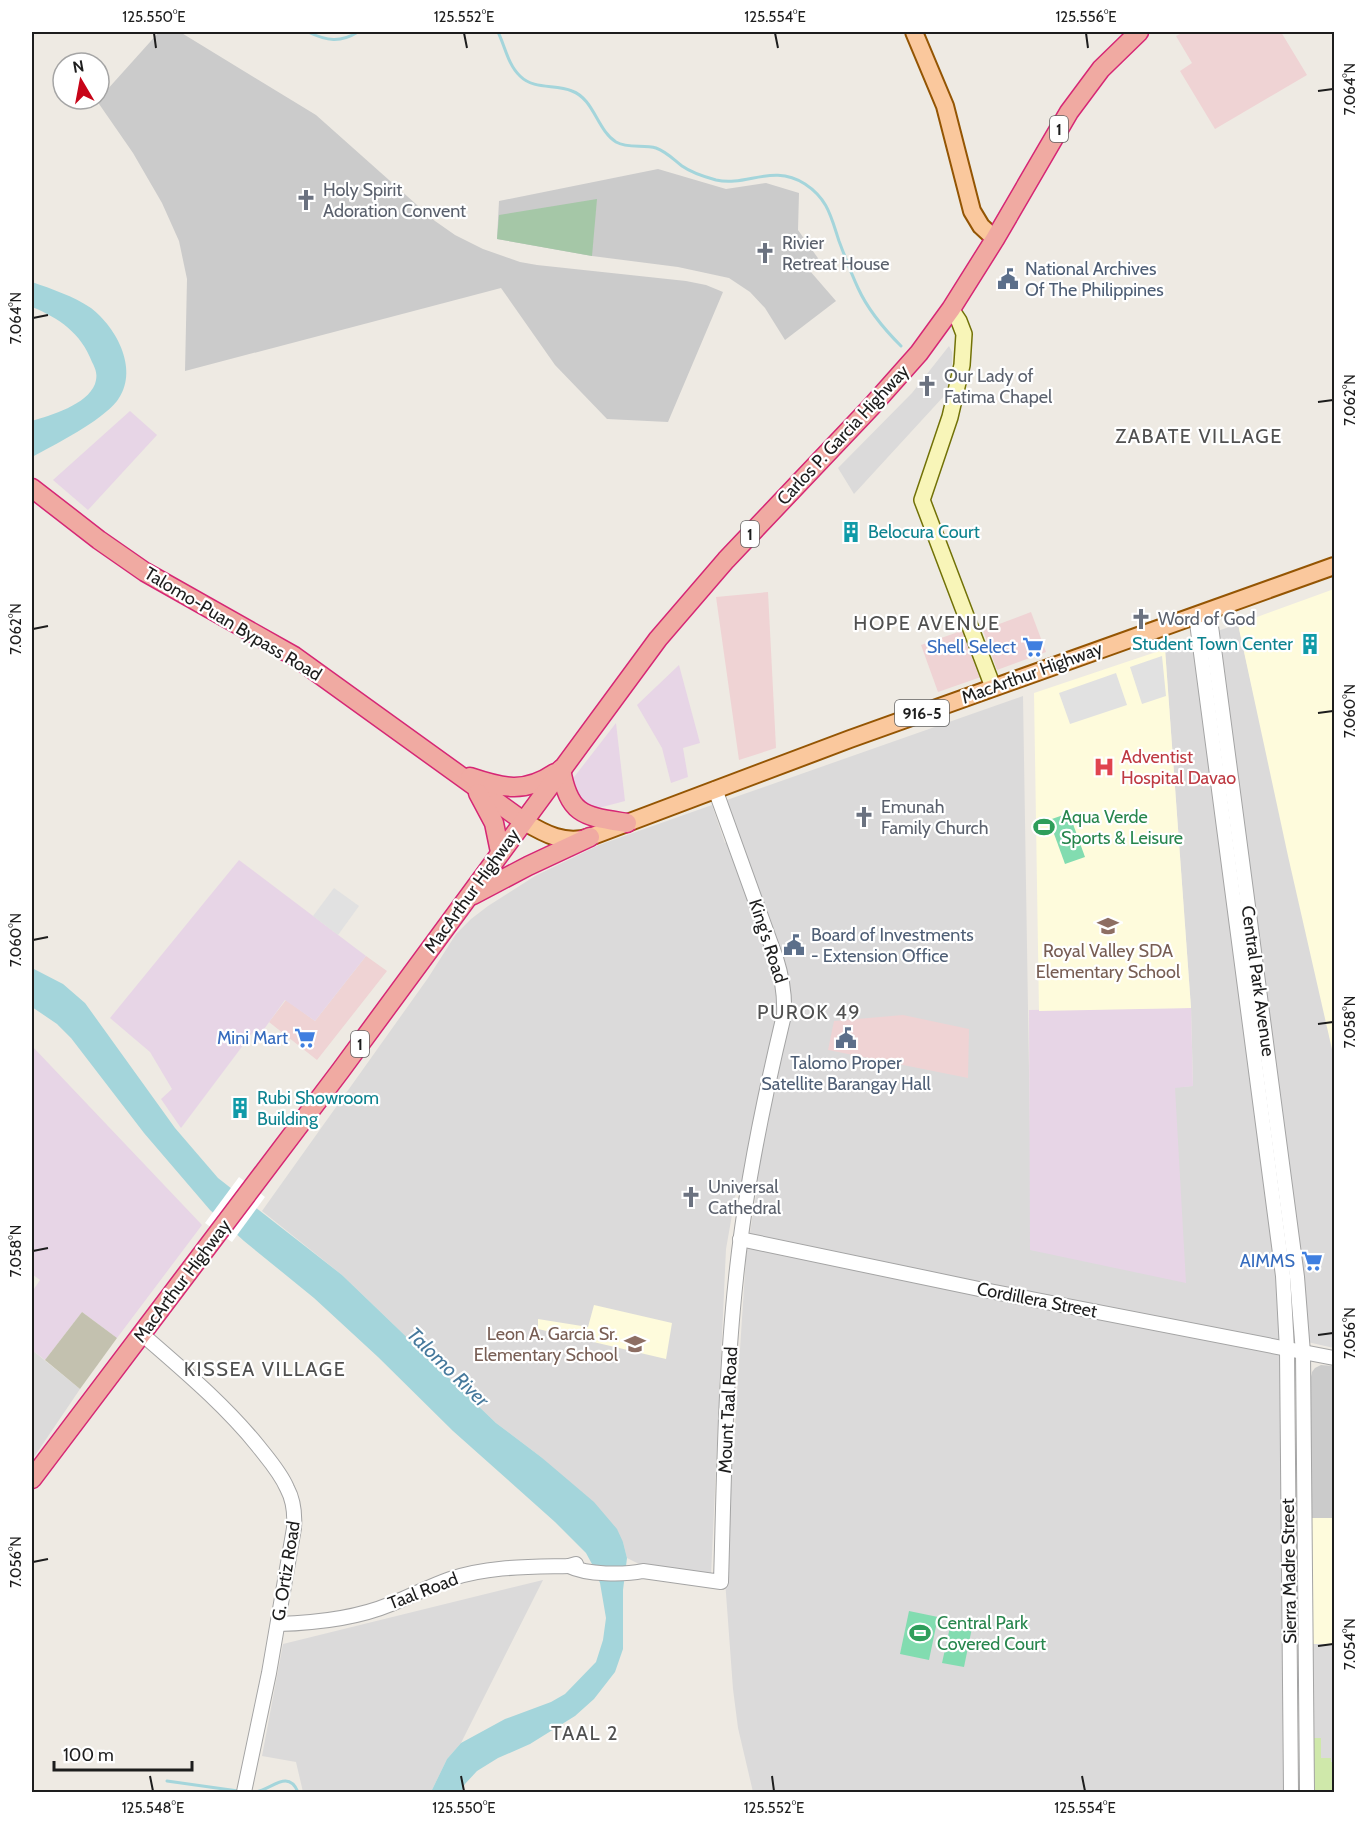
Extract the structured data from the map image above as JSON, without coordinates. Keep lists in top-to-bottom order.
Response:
{
  "streets": {
    "highway": [
      "1",
      "Carlos P. Garcia Highway",
      "Talomo-Puan Bypass Road",
      "MacArthur Highway"
    ],
    "main road": ["916-5"],
    "street": [
      "King's Road",
      "Central Park Avenue",
      "Cordillera Street",
      "Mount Taal Road",
      "G. Ortiz Road",
      "Sierra Madre Street",
      "Taal Road"
    ]
  },
  "crossings": [
    ["Carlos P. Garcia Highway", "Talomo-Puan Bypass Road"],
    ["Carlos P. Garcia Highway", "MacArthur Highway"],
    ["Talomo-Puan Bypass Road", "MacArthur Highway"],
    ["MacArthur Highway", "King's Road"],
    ["MacArthur Highway", "Central Park Avenue"],
    ["MacArthur Highway", "G. Ortiz Road"],
    ["King's Road", "Cordillera Street"],
    ["King's Road", "Mount Taal Road"],
    ["Central Park Avenue", "Cordillera Street"],
    ["Central Park Avenue", "Sierra Madre Street"],
    ["Cordillera Street", "Mount Taal Road"],
    ["Cordillera Street", "Sierra Madre Street"],
    ["Mount Taal Road", "Taal Road"],
    ["G. Ortiz Road", "Taal Road"]
  ],
  "districts": [
    "ZABATE VILLAGE",
    "HOPE AVENUE",
    "PUROK 49",
    "KISSEA VILLAGE",
    "TAAL 2"
  ],
  "water": ["Talomo River"],
  "places": {
    "church": [
      "Holy Spirit Adoration Convent",
      "Rivier Retreat House",
      "Our Lady of Fatima Chapel",
      "Word of God",
      "Emunah Family Church",
      "Universal Cathedral"
    ],
    "public building": ["National Archives Of The Philippines", "Board of Investments - Extension Office", "Talomo Proper Satellite Barangay Hall"],
    "building": ["Belocura Court", "Student Town Center", "Rubi Showroom Building"],
    "supermarket": ["Shell Select", "Mini Mart", "AIMMS"],
    "hospital": ["Adventist Hospital Davao"],
    "sports": ["Aqua Verde Sports & Leisure", "Central Park Covered Court"],
    "school or university": ["Royal Valley SDA Elementary School", "Leon A. Garcia Sr. Elementary School"]
  },
  "scale_bar": "100 m",
  "north": "top",
  "coordinates": [
    "125.550°E",
    "125.552°E",
    "125.554°E",
    "125.556°E",
    "7.064°N",
    "7.062°N",
    "7.060°N",
    "7.058°N",
    "7.056°N",
    "7.054°N",
    "125.548°E"
  ]
}
